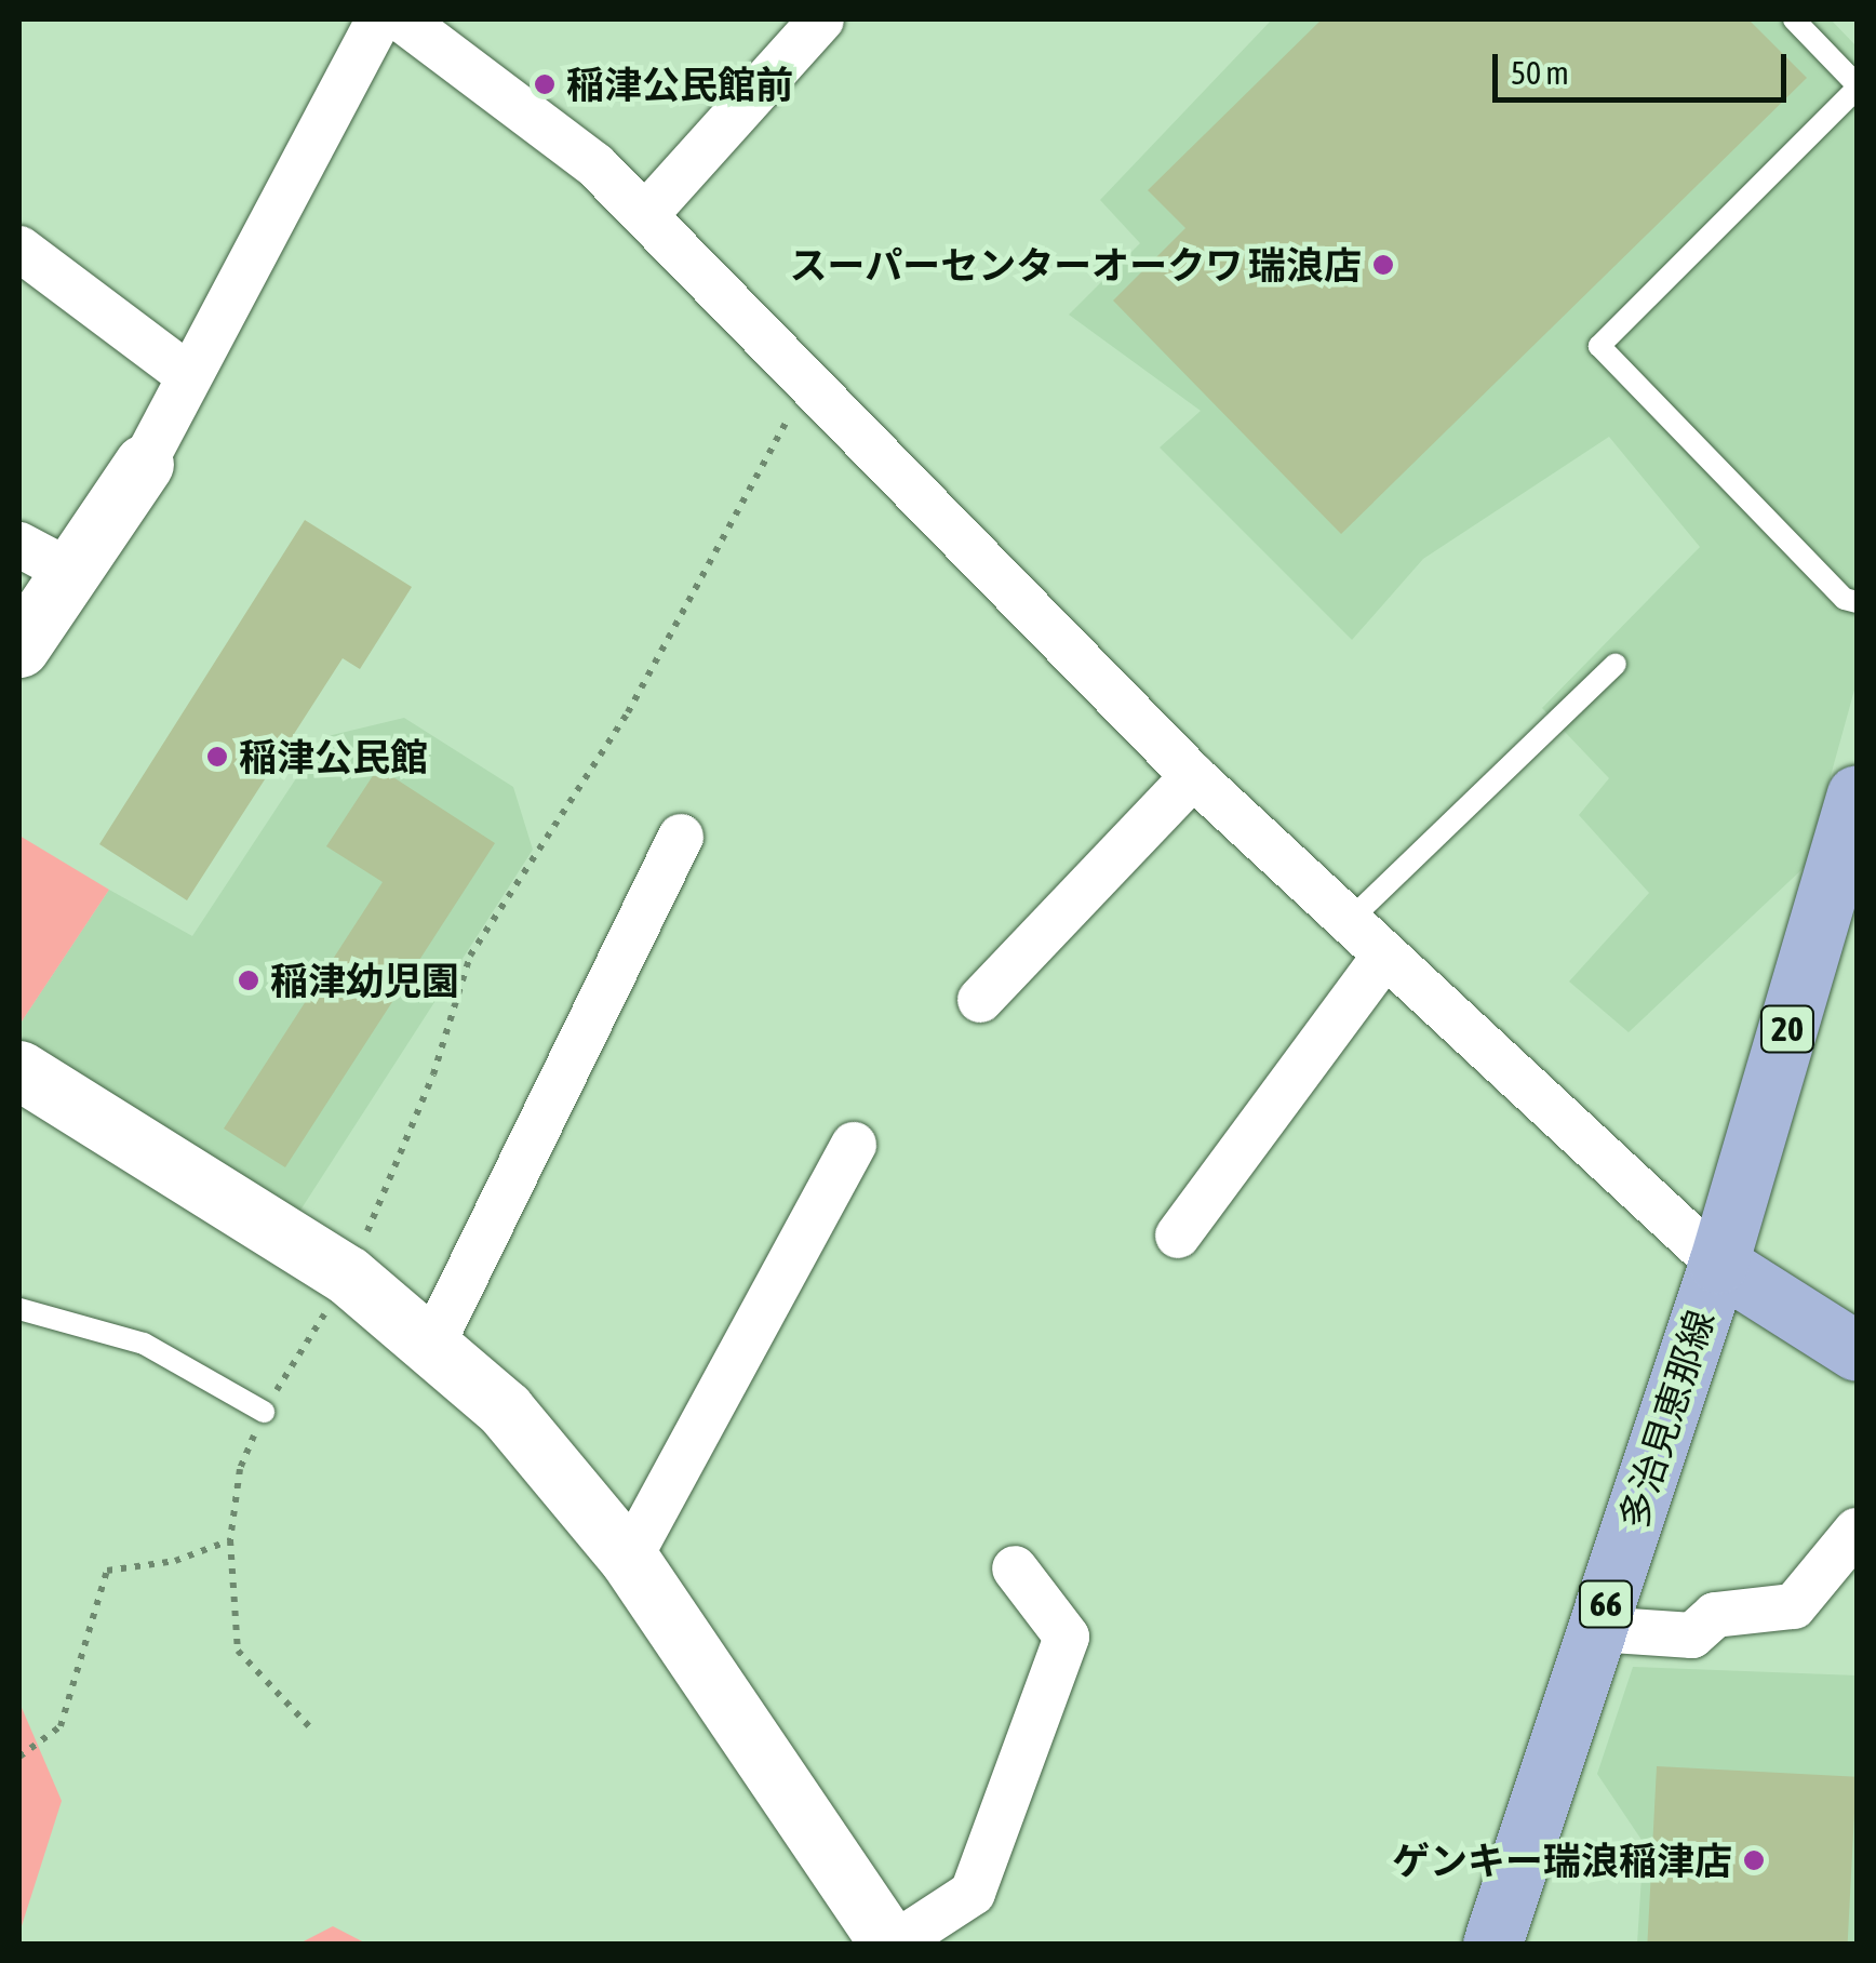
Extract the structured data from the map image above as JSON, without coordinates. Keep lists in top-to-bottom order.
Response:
{
  "streets": {
    "main road": ["20", "多治見恵那線", "66"]
  },
  "crossings": [
    ["20", "多治見恵那線"]
  ],
  "places": [
    "稲津公民館前",
    "スーパーセンターオークワ 瑞浪店",
    "稲津公民館",
    "稲津幼児園",
    "ゲンキー瑞浪稲津店"
  ],
  "scale_bar": "50 m"
}
